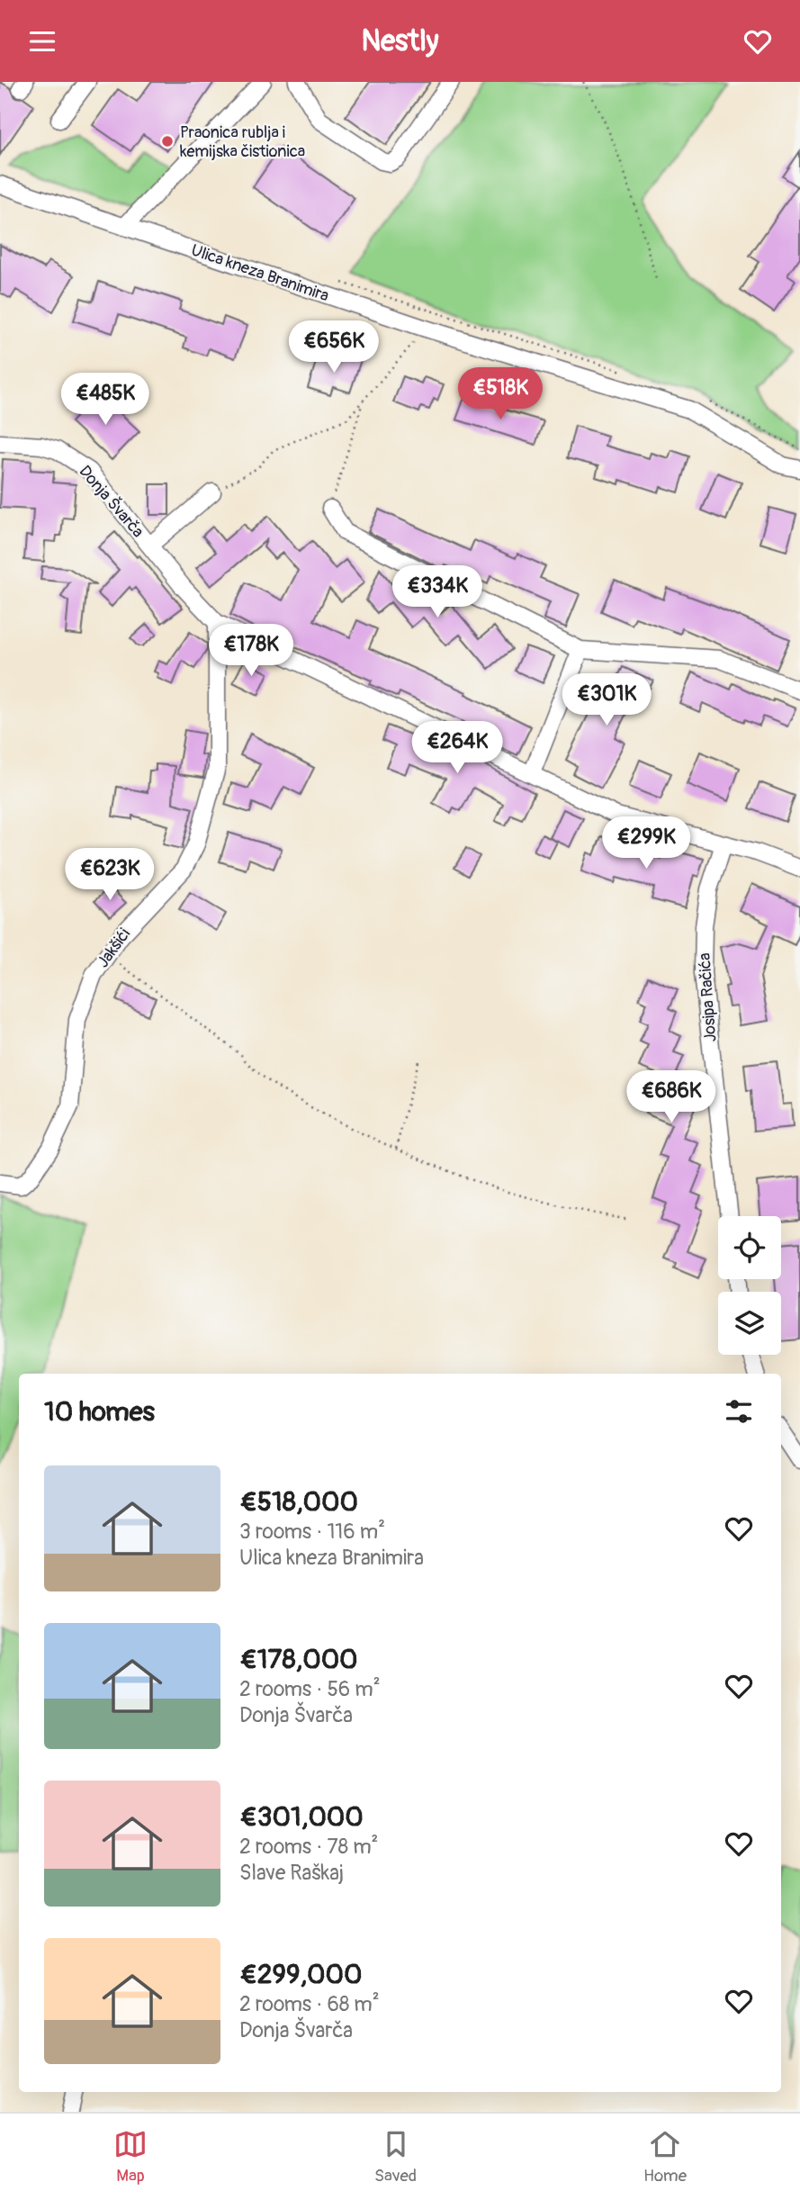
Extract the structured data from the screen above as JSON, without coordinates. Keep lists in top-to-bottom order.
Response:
{
  "streets": {
    "street": [
      "Ulica kneza Branimira",
      "Donja Švarča",
      "Jakšići",
      "Josipa Račića"
    ]
  },
  "crossings": [
    ["Donja Švarča", "Jakšići"],
    ["Donja Švarča", "Josipa Račića"]
  ],
  "places": ["Praonica rublja i kemijska čistionica"],
  "page": {
    "header": "Nestly",
    "price": [
      "€656K",
      "€518K",
      "€485K",
      "€334K",
      "€178K",
      "€301K",
      "€264K",
      "€299K",
      "€623K",
      "€686K"
    ],
    "heading": "10 homes",
    "list": [
      {
        "name": "€518,000",
        "note": "3 rooms · 116 m² · Ulica kneza Branimira"
      },
      {
        "name": "€178,000",
        "note": "2 rooms · 56 m² · Donja Švarča"
      },
      {
        "name": "€301,000",
        "note": "2 rooms · 78 m² · Slave Raškaj"
      },
      {
        "name": "€299,000",
        "note": "2 rooms · 68 m² · Donja Švarča"
      }
    ],
    "tabs": ["Map", "Saved", "Home"]
  }
}
